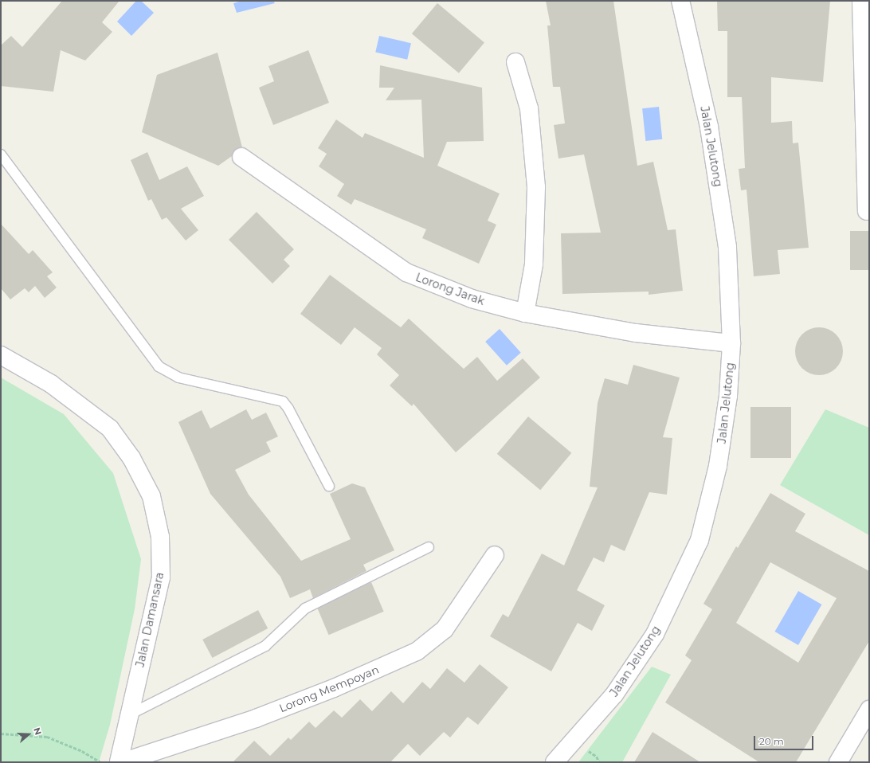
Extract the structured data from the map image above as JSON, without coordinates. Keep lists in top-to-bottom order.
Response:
{
  "streets": {
    "street": [
      "Jalan Jelutong",
      "Lorong Jarak",
      "Jalan Damansara",
      "Lorong Mempoyan"
    ]
  },
  "crossings": [
    ["Jalan Jelutong", "Lorong Jarak"]
  ],
  "scale_bar": "20 m",
  "north": "right"
}
